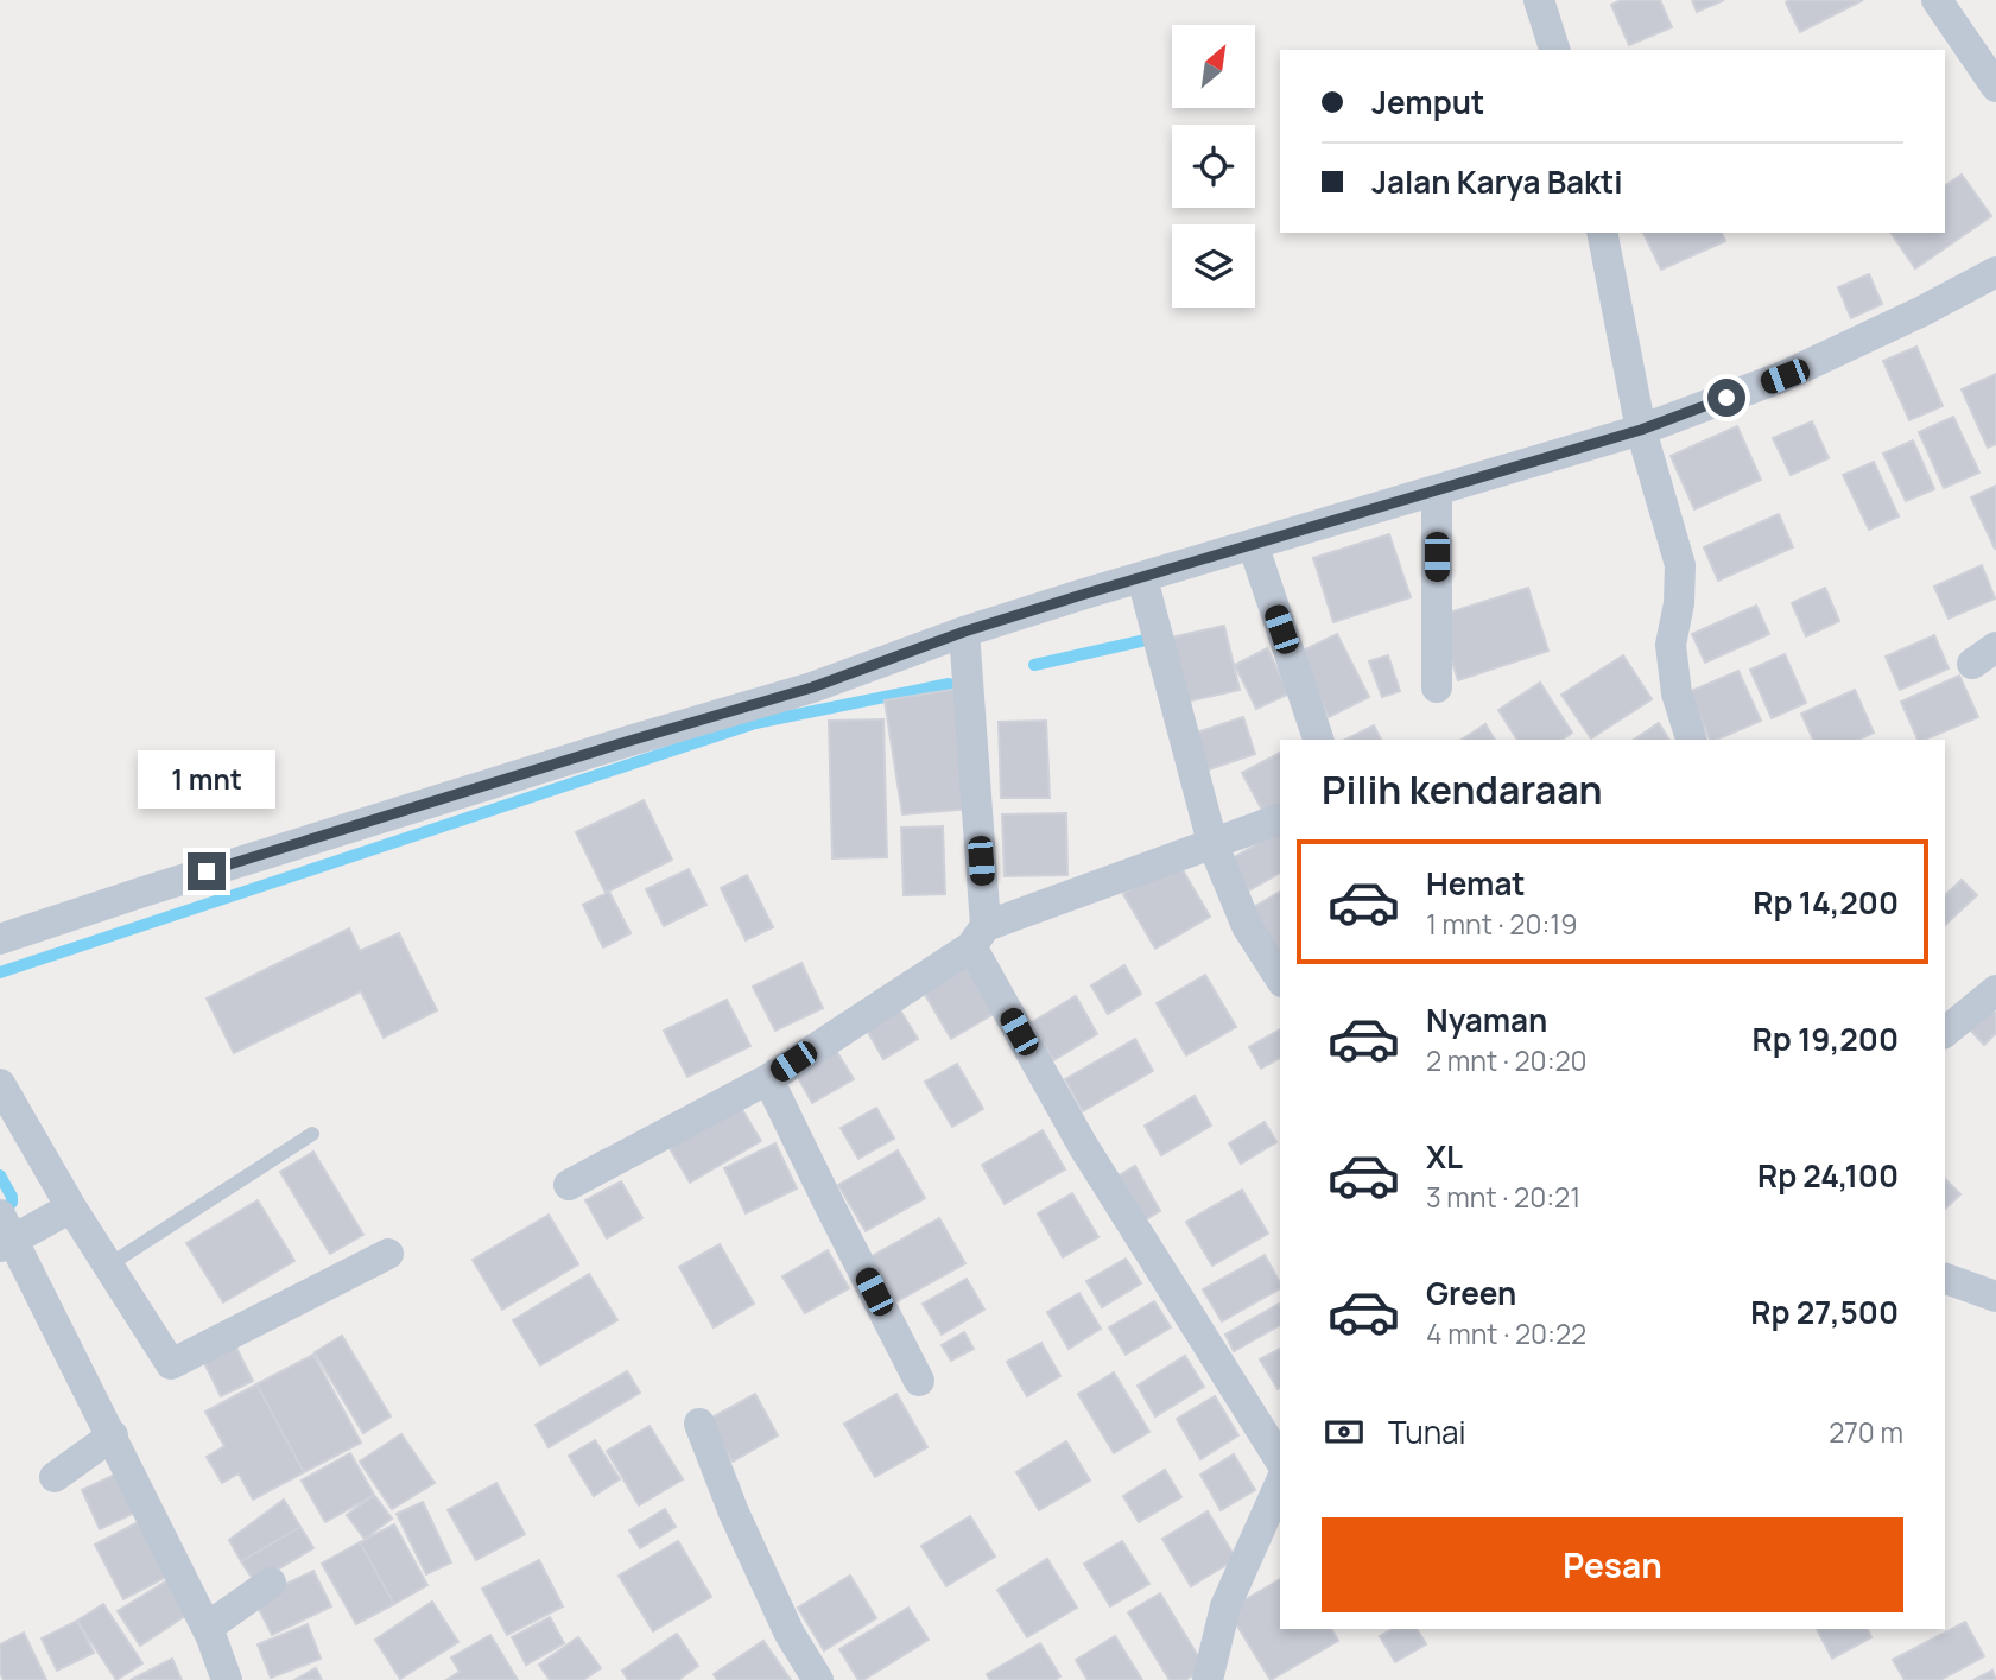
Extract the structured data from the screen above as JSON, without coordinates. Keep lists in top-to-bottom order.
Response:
{
  "north": "top right",
  "page": {
    "banner": ["Jemput", "Jalan Karya Bakti"],
    "heading": "Pilih kendaraan",
    "bubble": "1 mnt",
    "list": [
      {
        "name": "Hemat",
        "note": "1 mnt · 20:19",
        "value": "Rp 14,200"
      },
      {
        "name": "Nyaman",
        "note": "2 mnt · 20:20",
        "value": "Rp 19,200"
      },
      {
        "name": "XL",
        "note": "3 mnt · 20:21",
        "value": "Rp 24,100"
      },
      {
        "name": "Green",
        "note": "4 mnt · 20:22",
        "value": "Rp 27,500"
      }
    ],
    "pay": ["Tunai", "270 m"],
    "buttons": "Pesan"
  }
}
